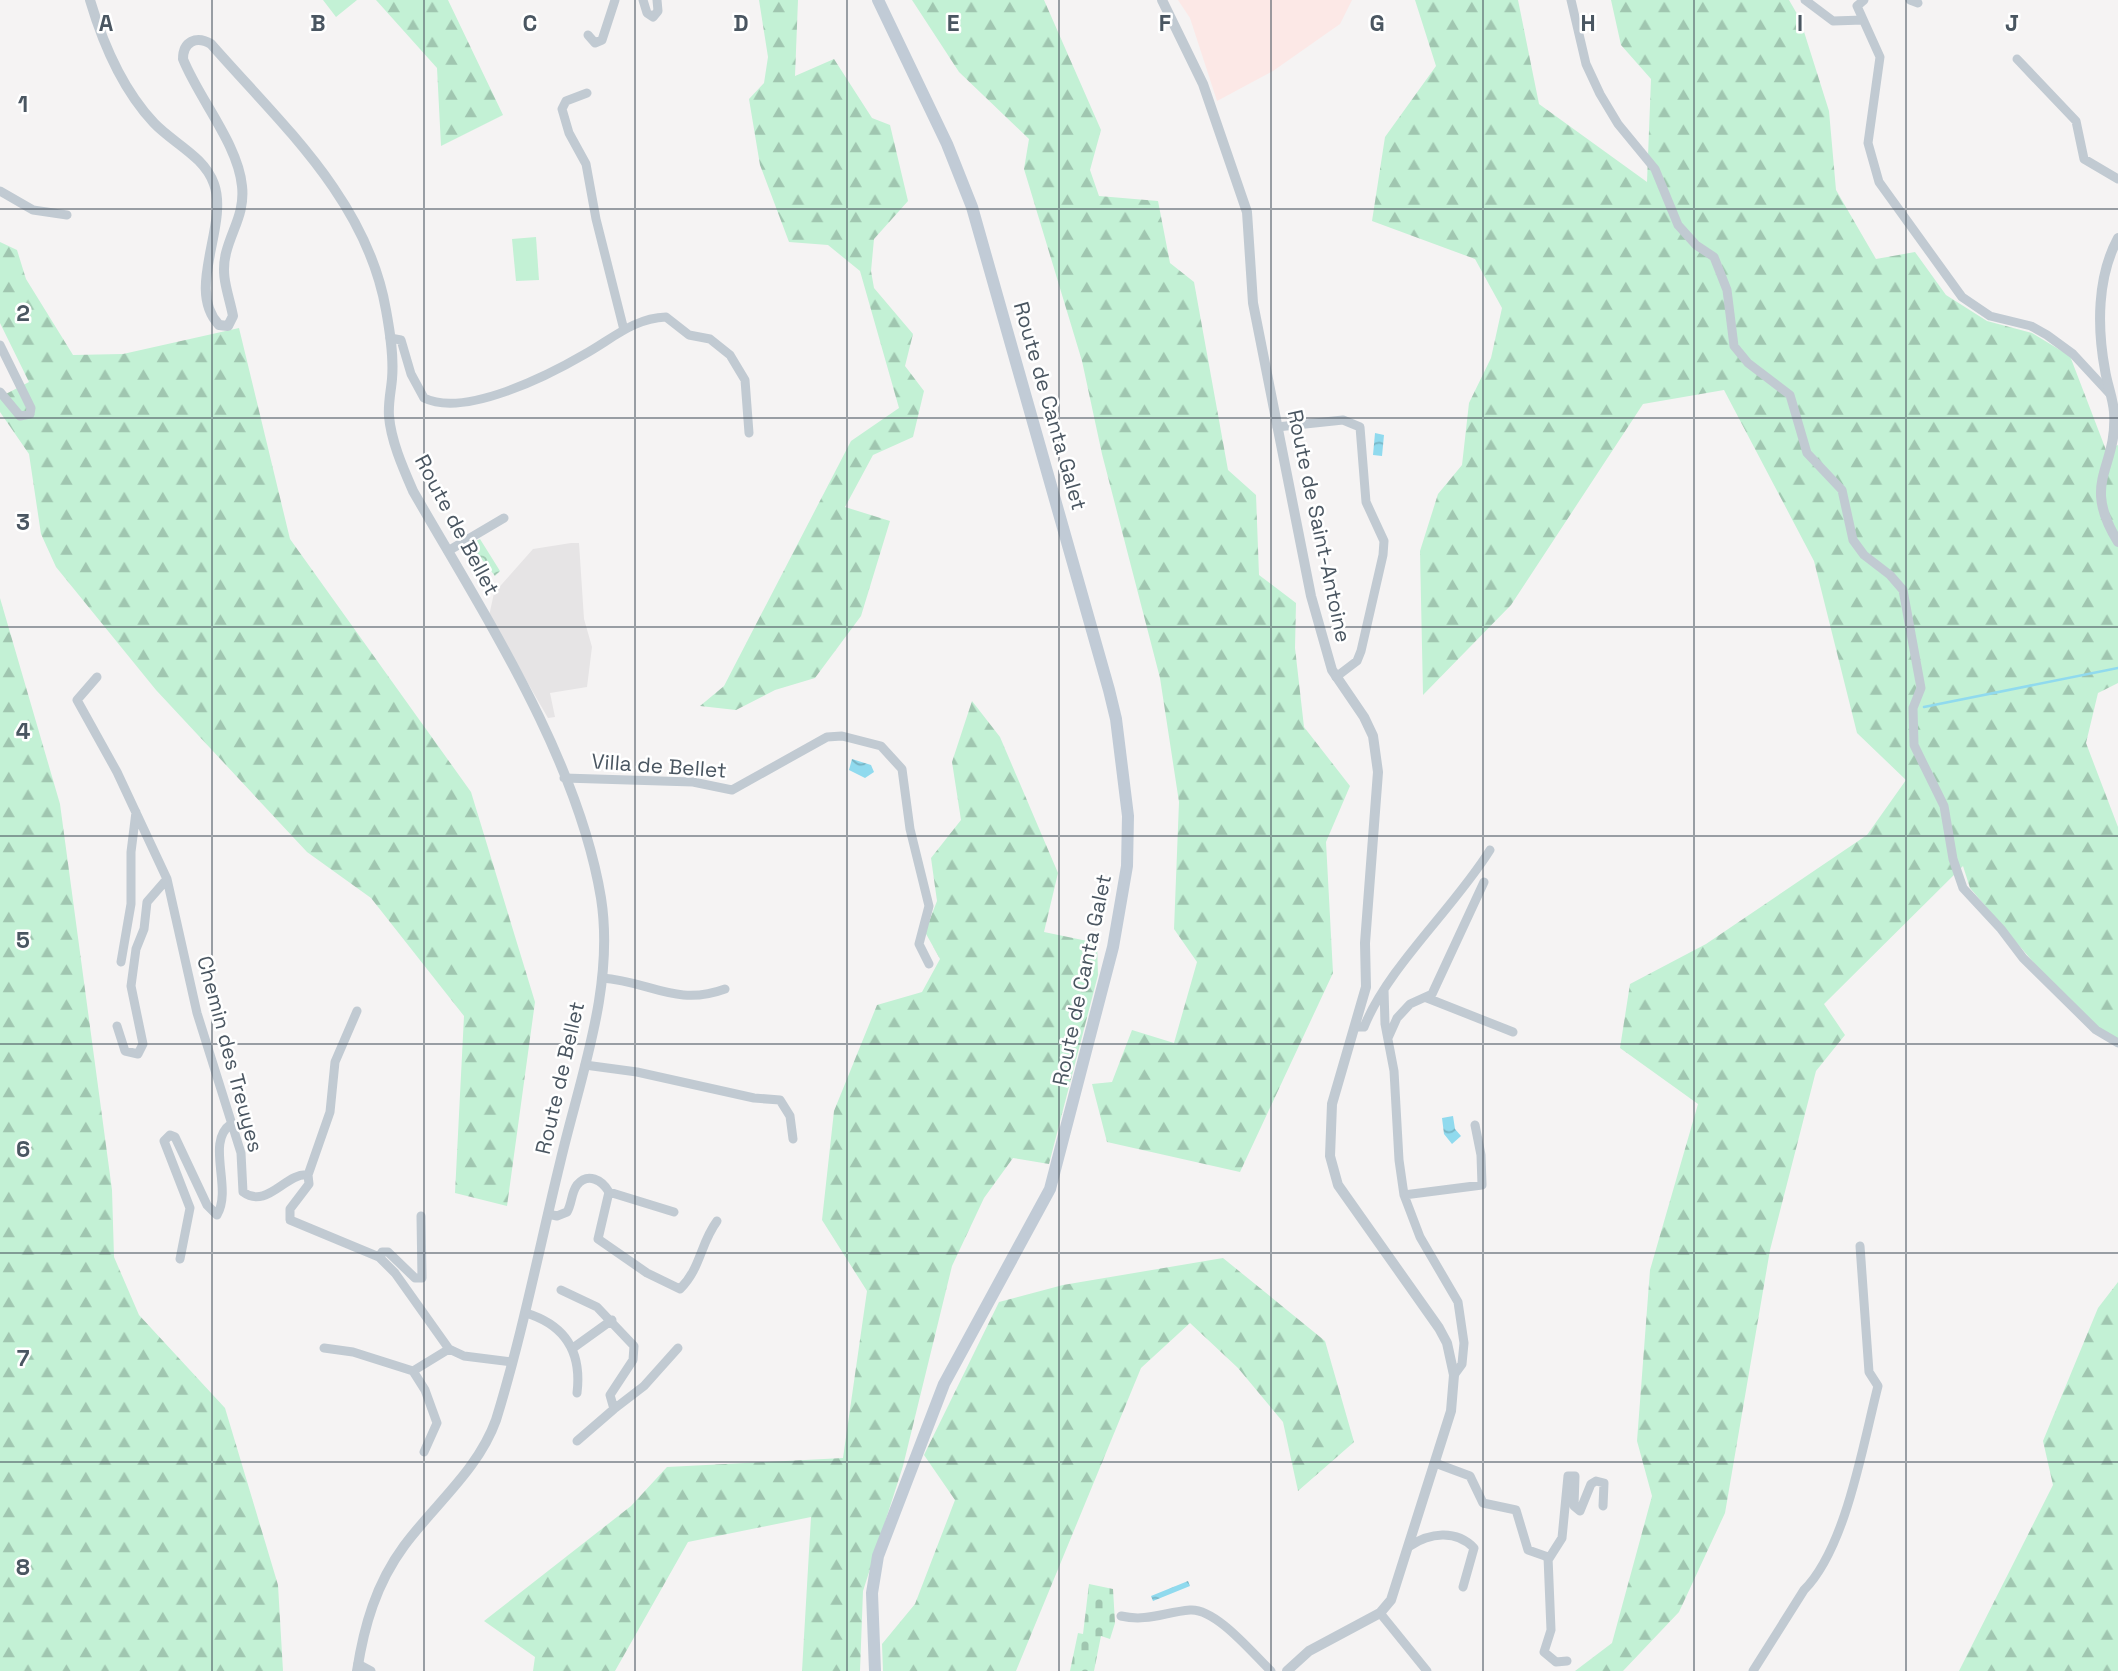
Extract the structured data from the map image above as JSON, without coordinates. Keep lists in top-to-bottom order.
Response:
{
  "streets": {
    "main road": ["Route de Canta Galet"],
    "street": [
      "Route de Bellet",
      "Route de Saint-Antoine",
      "Villa de Bellet",
      "Chemin des Treuyes"
    ]
  },
  "crossings": [
    ["Route de Bellet", "Villa de Bellet"]
  ],
  "grid": {
    "columns": [
      "A",
      "B",
      "C",
      "D",
      "E",
      "F",
      "G",
      "H",
      "I",
      "J"
    ],
    "rows": [
      "1",
      "2",
      "3",
      "4",
      "5",
      "6",
      "7",
      "8"
    ]
  }
}
